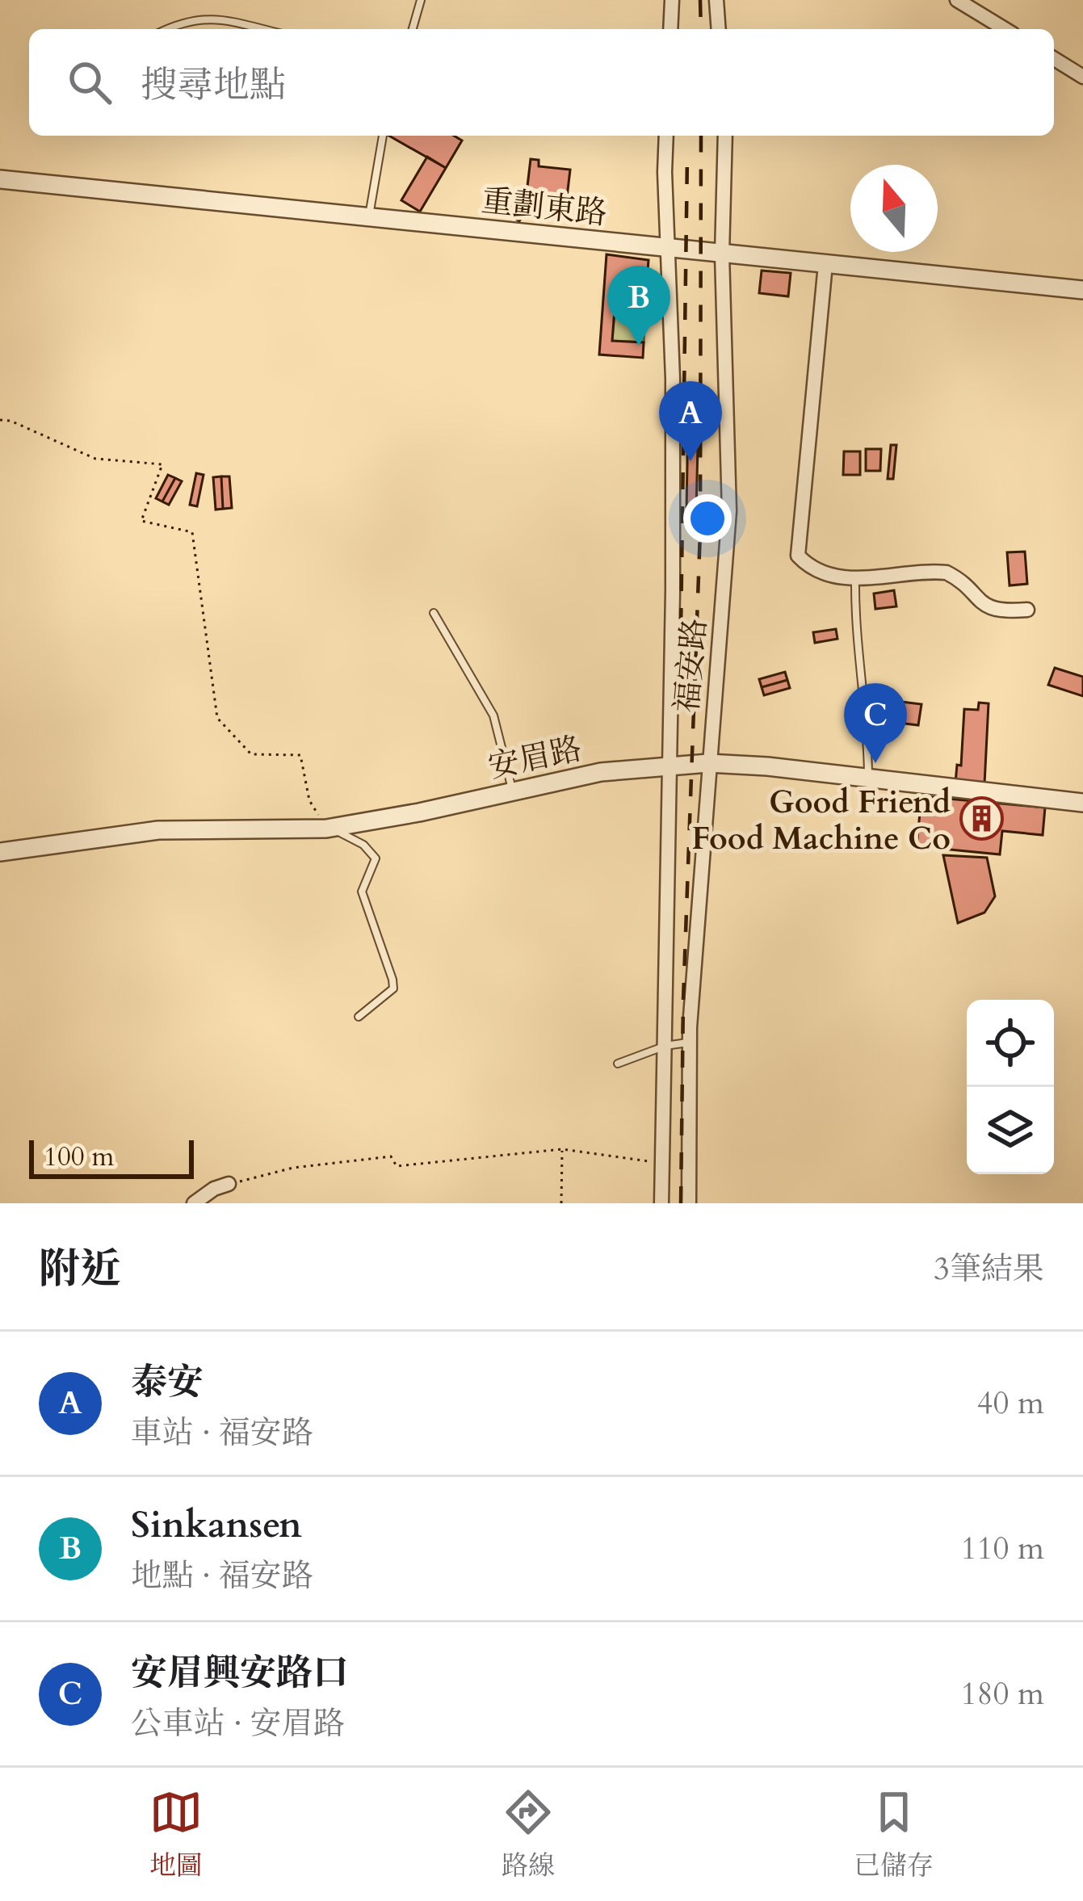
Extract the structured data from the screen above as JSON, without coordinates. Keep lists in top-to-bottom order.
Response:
{
  "streets": {
    "street": ["重劃東路", "福安路", "安眉路"]
  },
  "crossings": [
    ["重劃東路", "福安路"],
    ["福安路", "安眉路"]
  ],
  "places": {
    "building": ["Good Friend Food Machine Co"]
  },
  "scale_bar": "100 m",
  "north": "top",
  "page": {
    "search": "搜尋地點",
    "pins": ["B", "A", "C"],
    "scale": "100 m",
    "heading": ["附近", "3筆結果"],
    "list": [
      {
        "mark": "A",
        "name": "泰安",
        "note": "車站 · 福安路",
        "value": "40 m"
      },
      {
        "mark": "B",
        "name": "Sinkansen",
        "note": "地點 · 福安路",
        "value": "110 m"
      },
      {
        "mark": "C",
        "name": "安眉興安路口",
        "note": "公車站 · 安眉路",
        "value": "180 m"
      }
    ],
    "nav": ["地圖", "路線", "已儲存"]
  }
}
